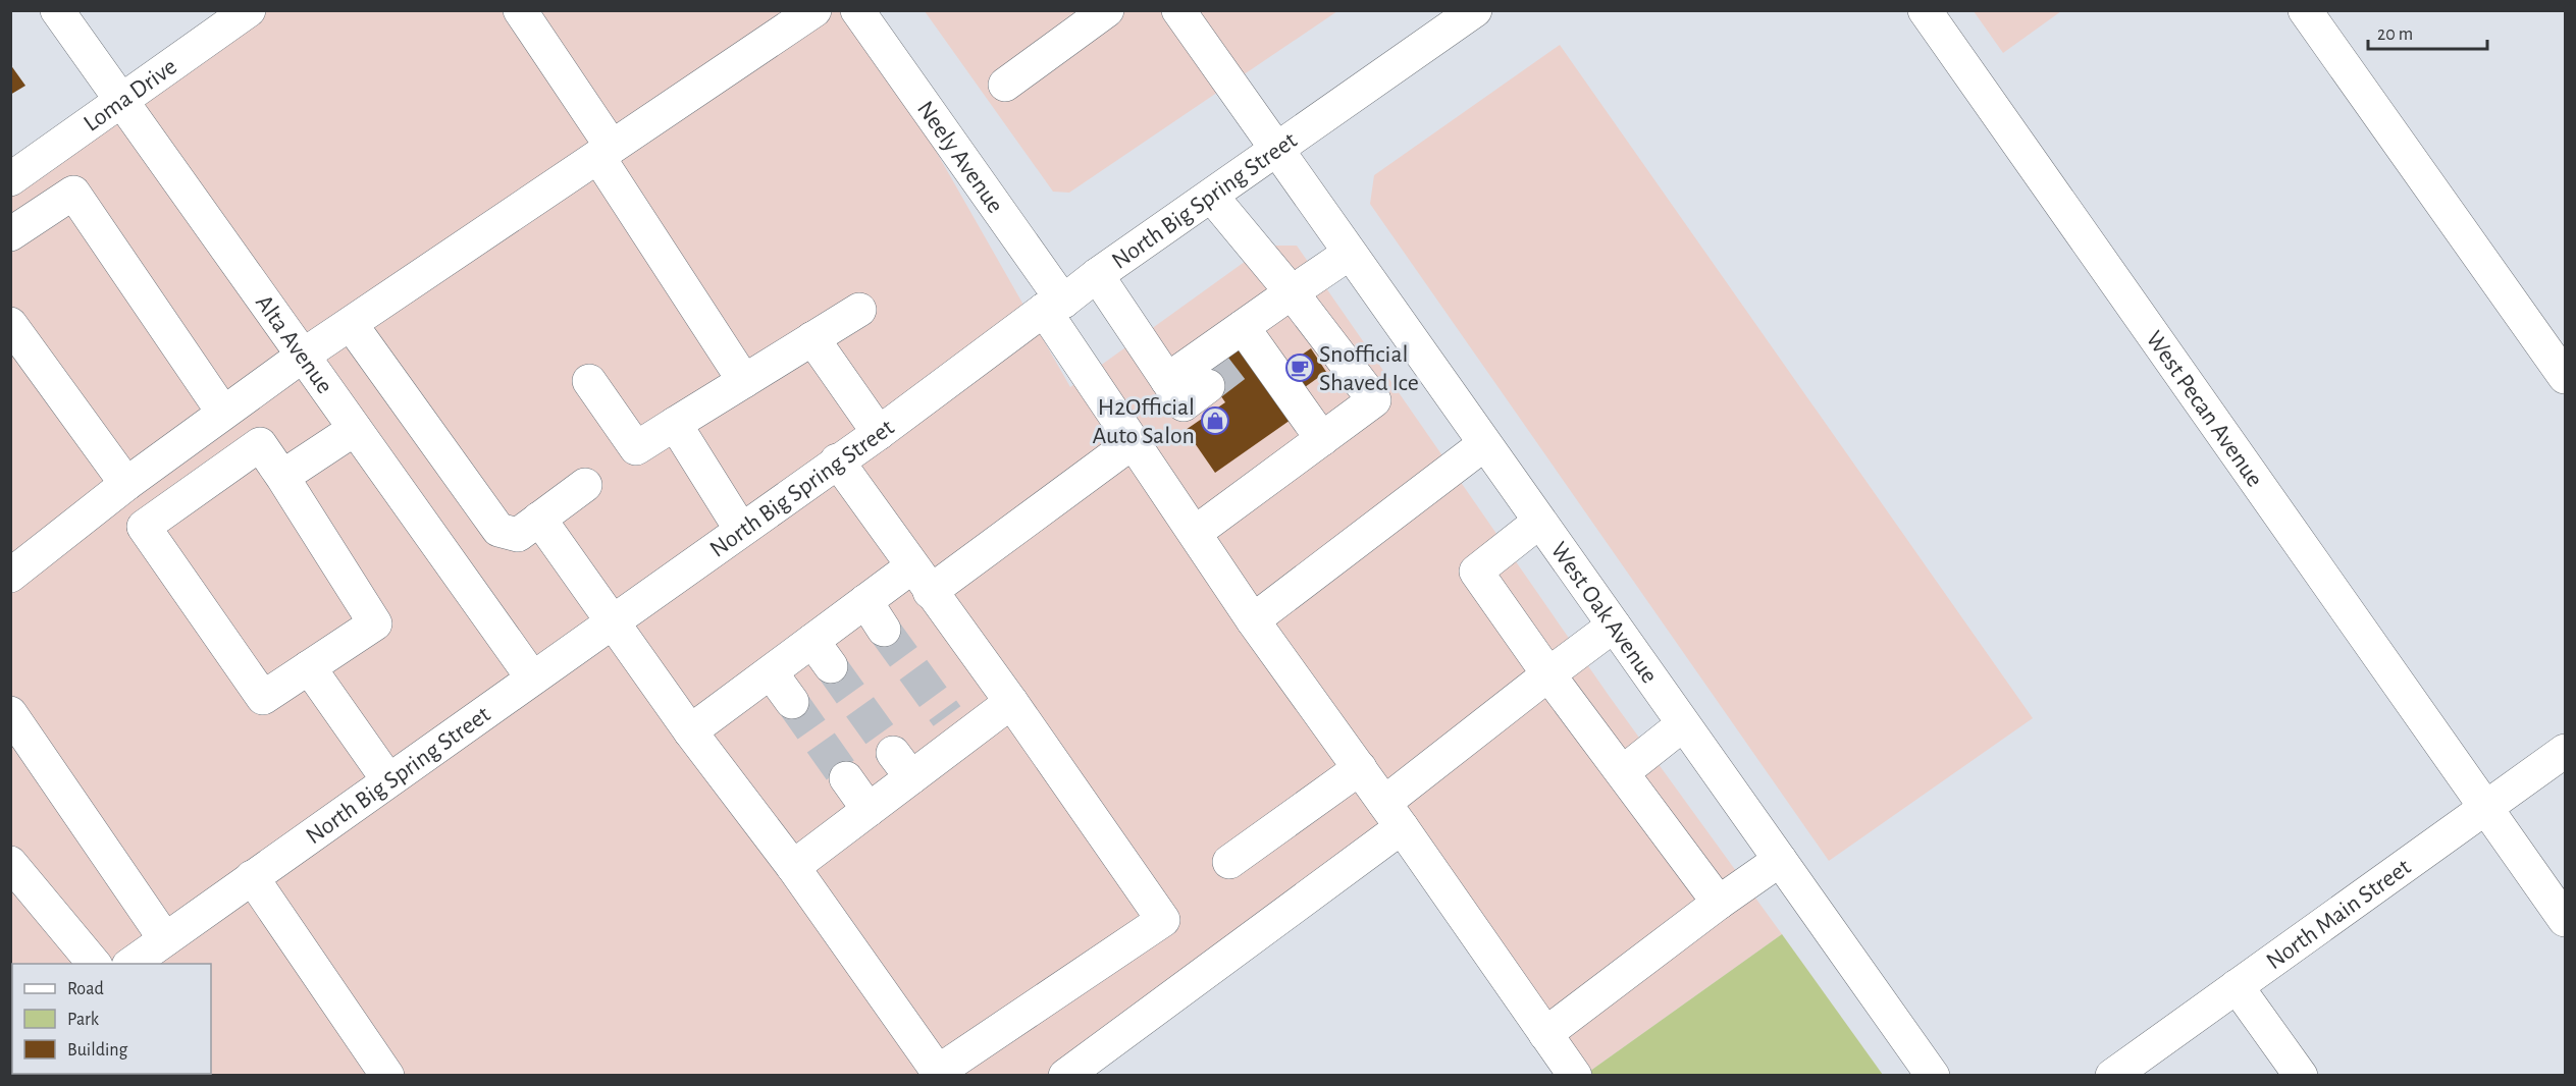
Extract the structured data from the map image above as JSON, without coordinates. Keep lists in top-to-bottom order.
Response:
{
  "streets": {
    "main road": [
      "Loma Drive",
      "Neely Avenue",
      "North Big Spring Street",
      "Alta Avenue",
      "West Pecan Avenue",
      "West Oak Avenue",
      "North Main Street"
    ]
  },
  "crossings": [
    ["Loma Drive", "Alta Avenue"],
    ["Neely Avenue", "North Big Spring Street"],
    ["North Big Spring Street", "Alta Avenue"],
    ["North Big Spring Street", "West Oak Avenue"],
    ["West Pecan Avenue", "North Main Street"]
  ],
  "places": {
    "cafe": ["Snofficial Shaved Ice"],
    "shop": ["H2Official Auto Salon"]
  },
  "legend": ["Road", "Park", "Building"],
  "scale_bar": "20 m"
}
